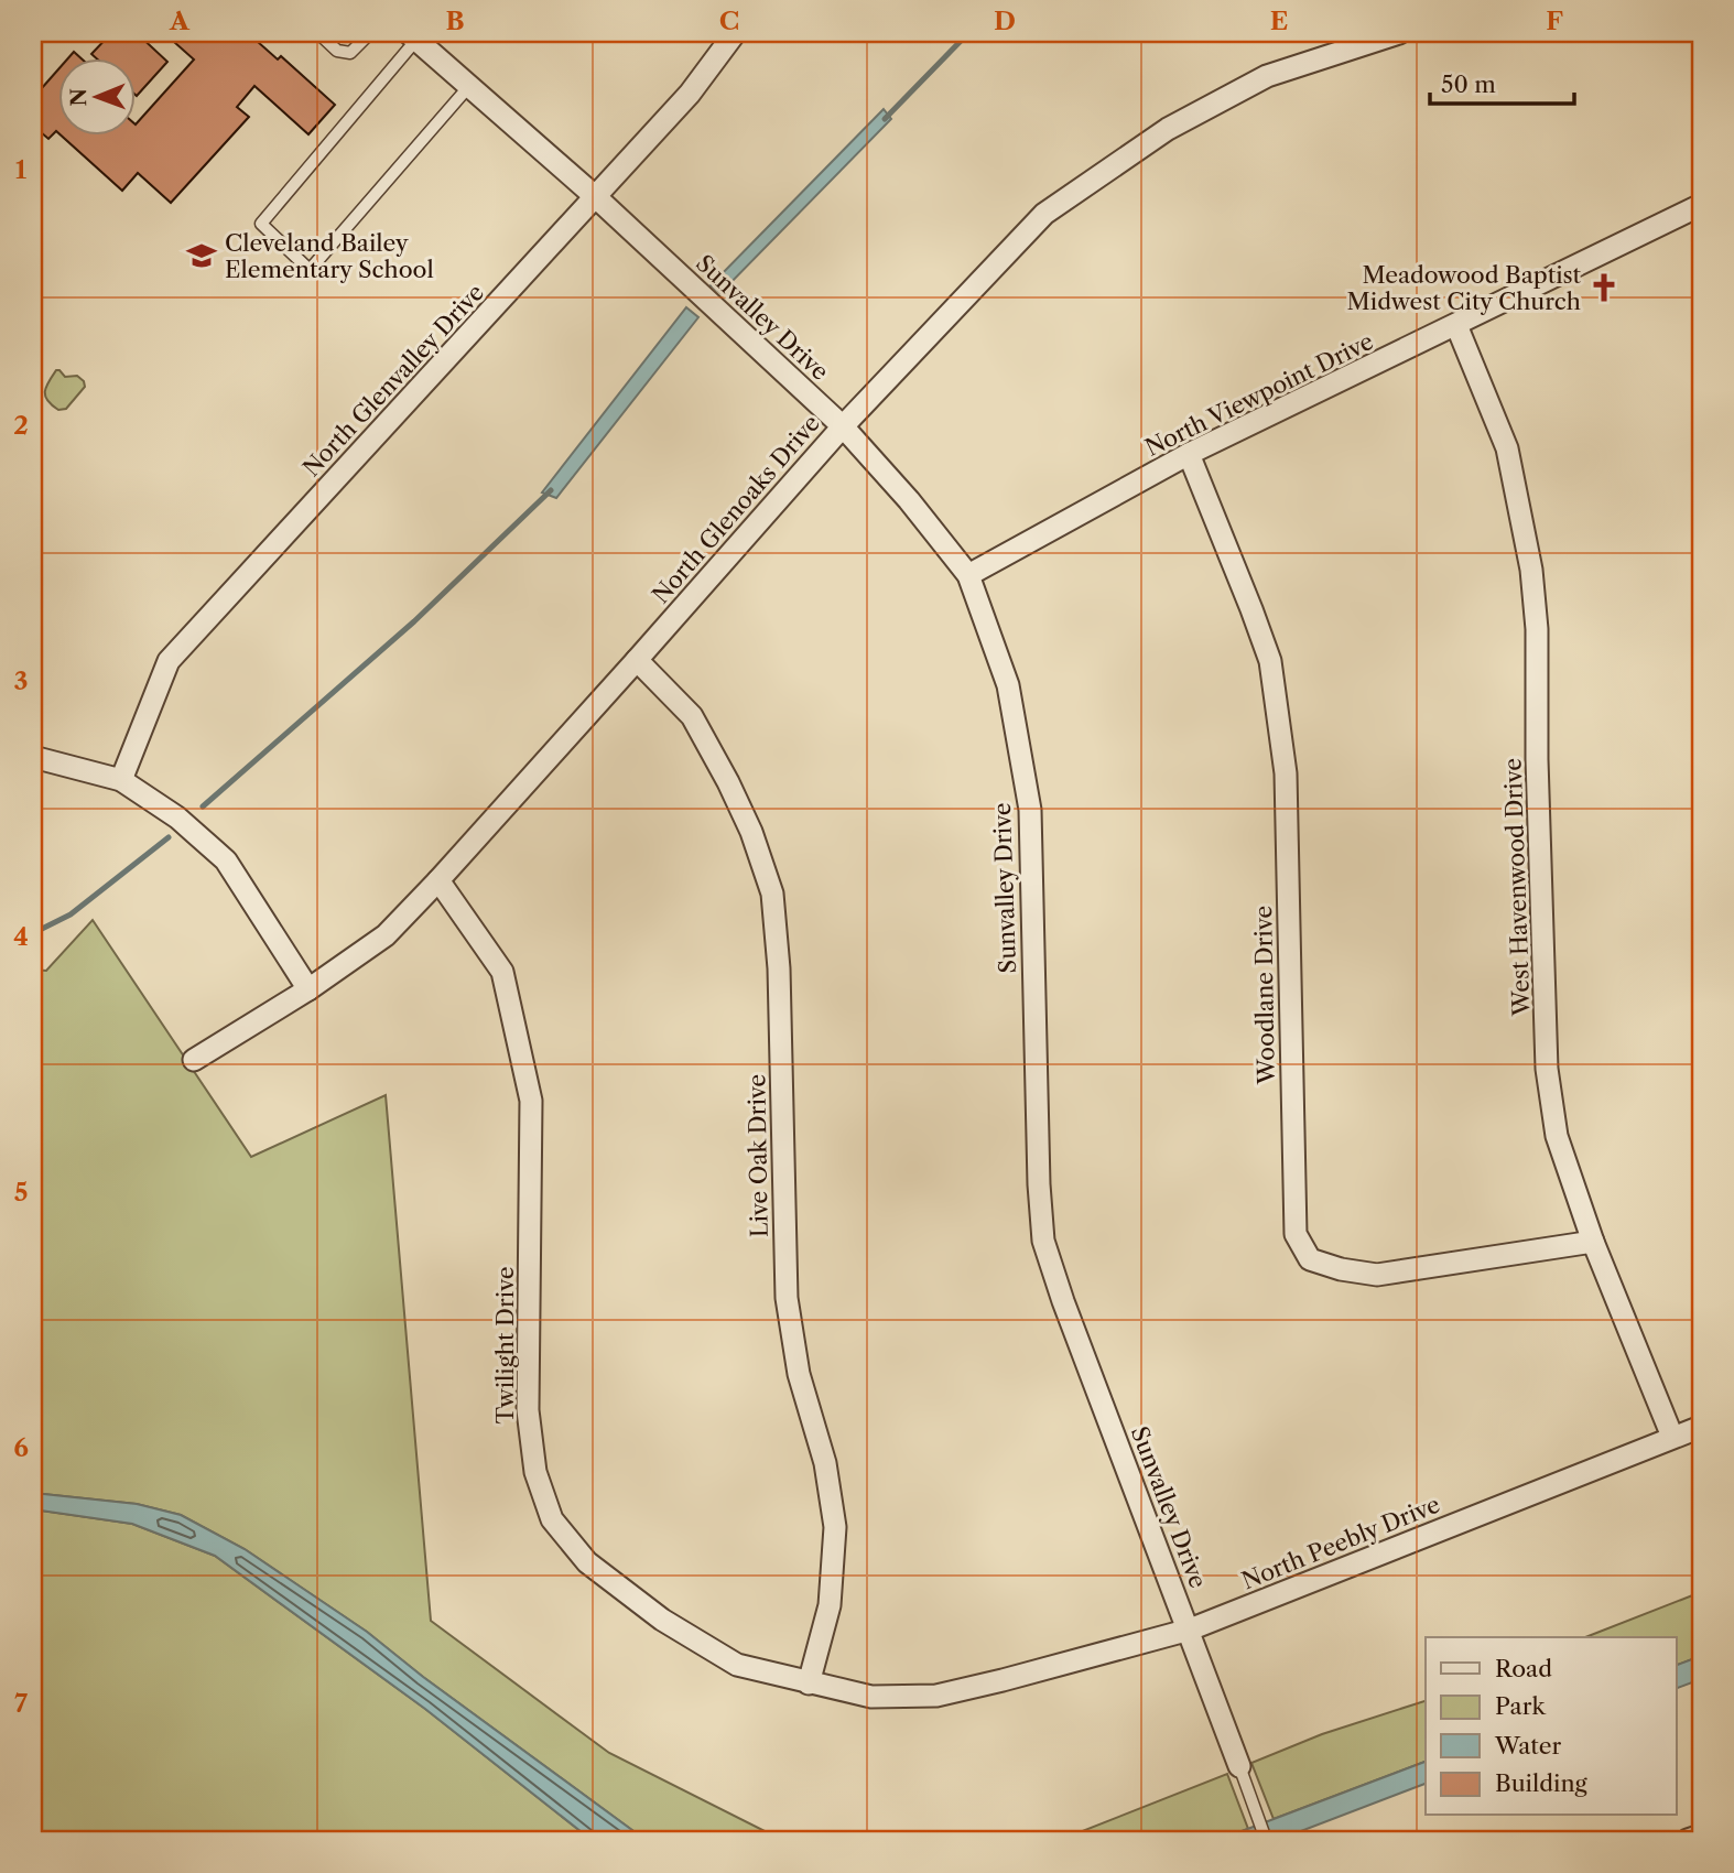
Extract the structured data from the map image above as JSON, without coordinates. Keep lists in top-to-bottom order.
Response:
{
  "streets": {
    "street": [
      "Sunvalley Drive",
      "North Glenvalley Drive",
      "North Viewpoint Drive",
      "North Glenoaks Drive",
      "West Havenwood Drive",
      "Woodlane Drive",
      "Live Oak Drive",
      "Twilight Drive",
      "North Peebly Drive"
    ]
  },
  "crossings": [
    ["Sunvalley Drive", "North Glenvalley Drive"],
    ["Sunvalley Drive", "North Viewpoint Drive"],
    ["Sunvalley Drive", "North Glenoaks Drive"],
    ["Sunvalley Drive", "North Peebly Drive"],
    ["North Viewpoint Drive", "West Havenwood Drive"],
    ["North Viewpoint Drive", "Woodlane Drive"],
    ["North Glenoaks Drive", "Live Oak Drive"],
    ["North Glenoaks Drive", "Twilight Drive"],
    ["West Havenwood Drive", "Woodlane Drive"],
    ["West Havenwood Drive", "North Peebly Drive"],
    ["Live Oak Drive", "Twilight Drive"],
    ["Live Oak Drive", "North Peebly Drive"],
    ["Twilight Drive", "North Peebly Drive"]
  ],
  "places": {
    "school or university": ["Cleveland Bailey Elementary School"],
    "church": ["Meadowood Baptist Midwest City Church"]
  },
  "legend": [
    "Road",
    "Park",
    "Water",
    "Building"
  ],
  "scale_bar": "50 m",
  "north": "left",
  "grid": {
    "columns": [
      "A",
      "B",
      "C",
      "D",
      "E",
      "F"
    ],
    "rows": [
      "1",
      "2",
      "3",
      "4",
      "5",
      "6",
      "7"
    ]
  }
}
